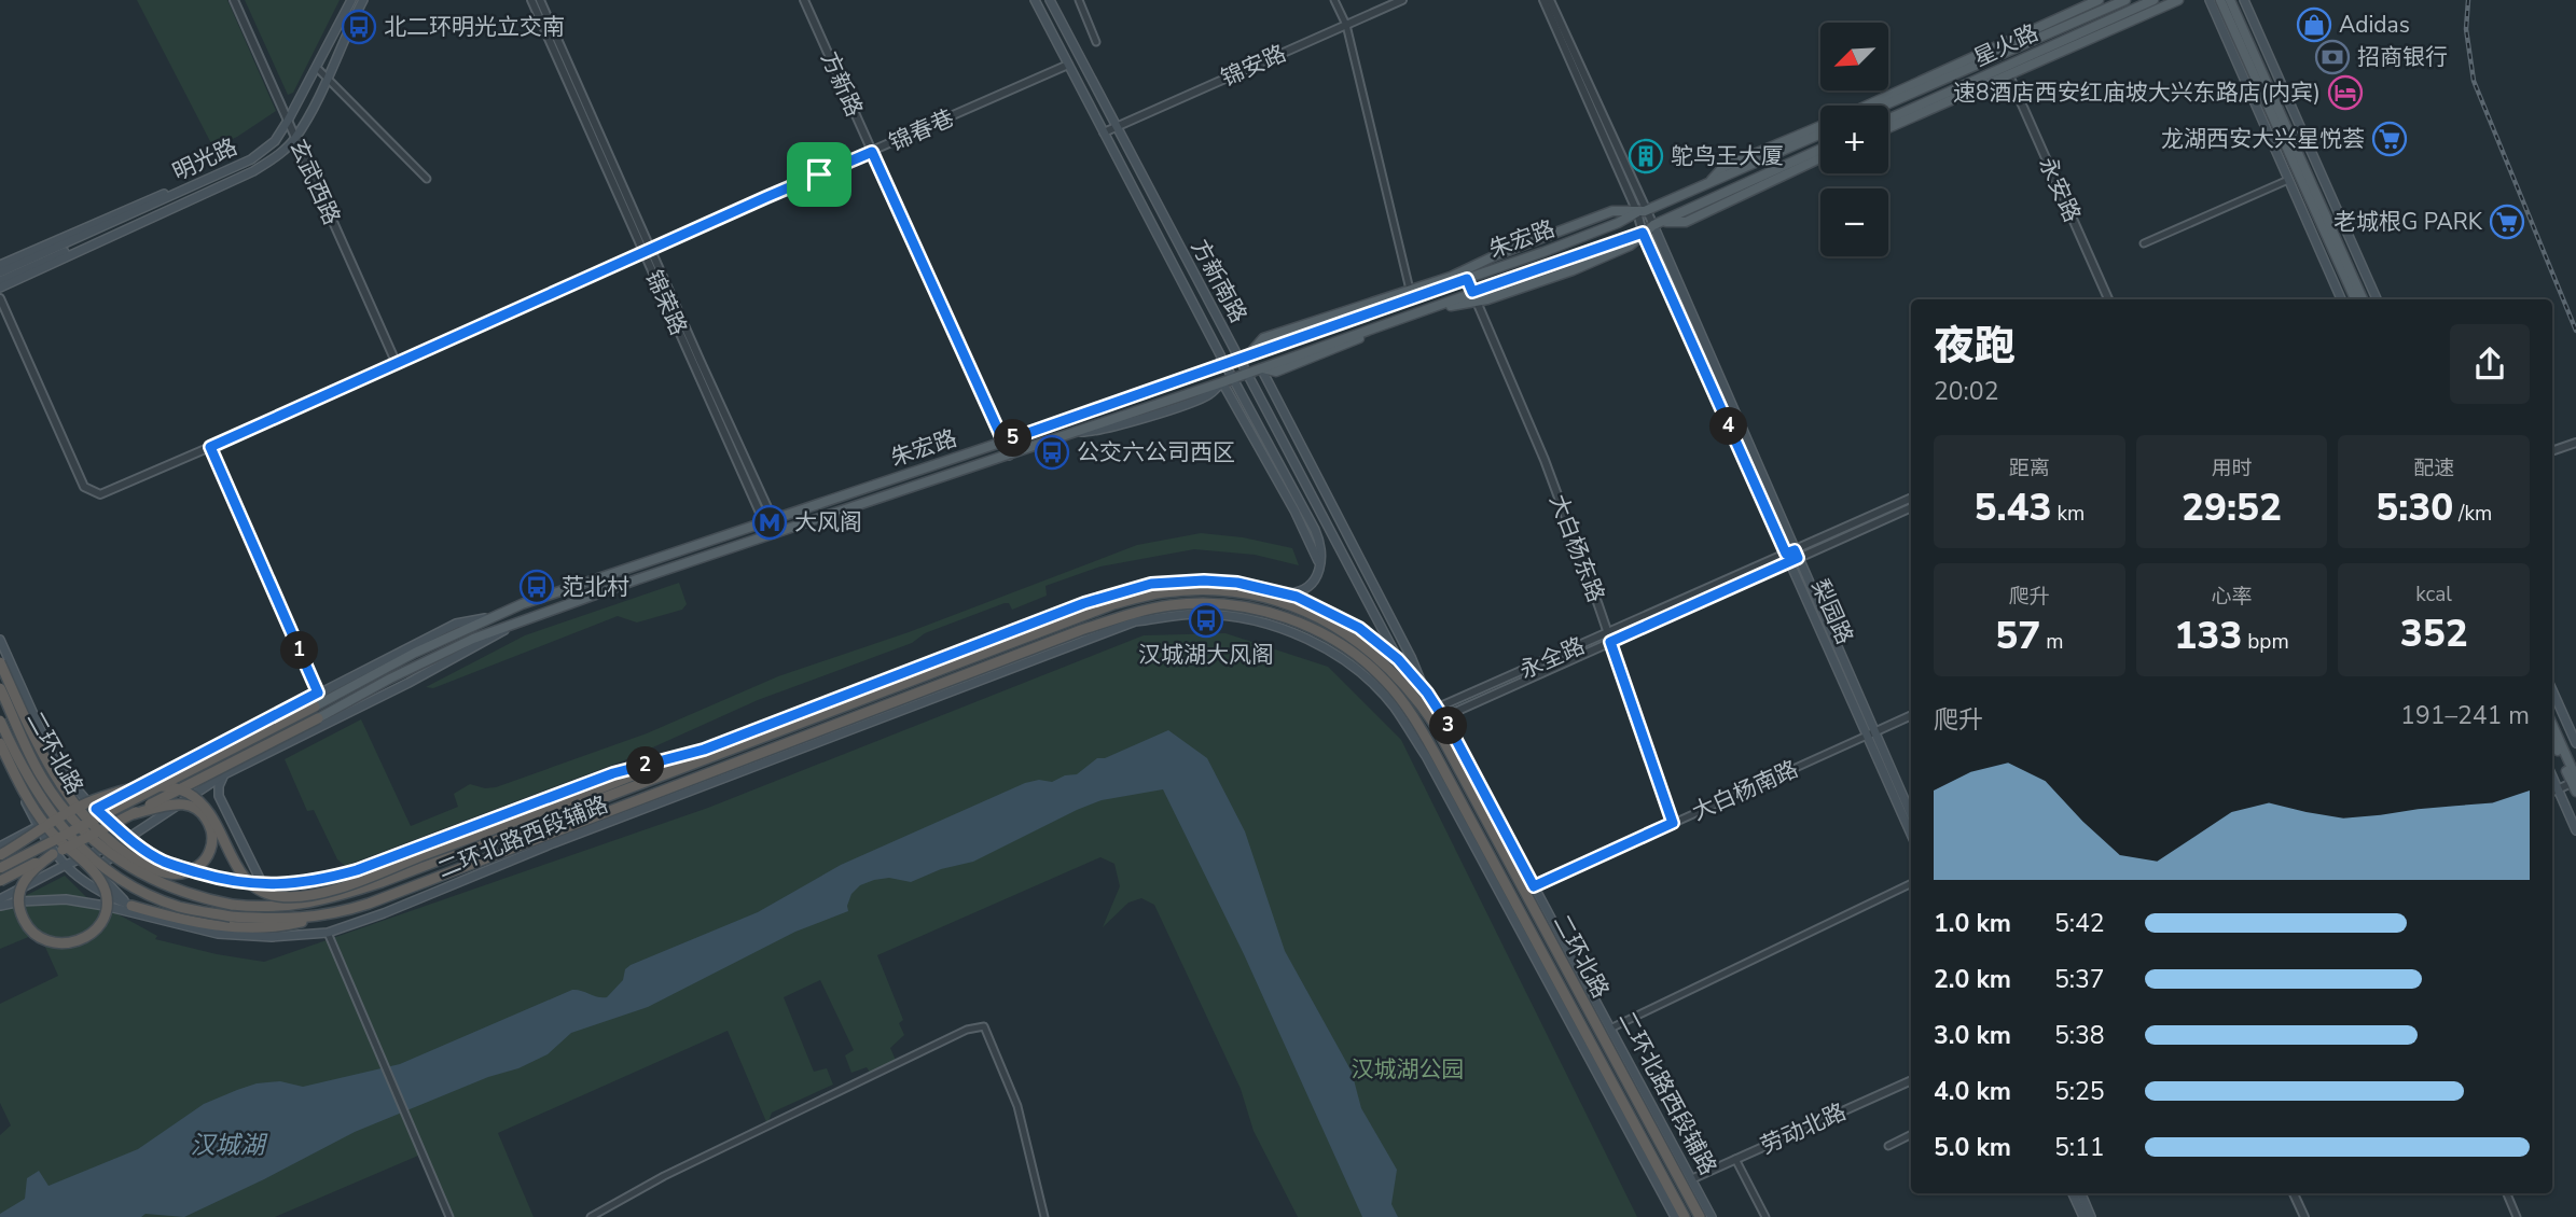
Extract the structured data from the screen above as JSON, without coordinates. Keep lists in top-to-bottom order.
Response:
{
  "streets": {
    "highway": ["二环北路"],
    "main road": [
      "星火路",
      "明光路",
      "朱宏路",
      "方新南路",
      "梨园路",
      "二环北路西段辅路"
    ],
    "street": [
      "锦安路",
      "方新路",
      "锦春巷",
      "玄武西路",
      "永安路",
      "锦荣路",
      "大白杨东路",
      "永全路",
      "大白杨南路",
      "劳动北路"
    ]
  },
  "crossings": [
    ["锦安路", "方新南路"],
    ["方新路", "锦春巷"],
    ["方新路", "朱宏路"],
    ["锦春巷", "方新南路"],
    ["锦春巷", "锦荣路"],
    ["明光路", "玄武西路"],
    ["朱宏路", "方新南路"],
    ["朱宏路", "锦荣路"],
    ["朱宏路", "大白杨东路"],
    ["朱宏路", "梨园路"],
    ["方新南路", "二环北路西段辅路"],
    ["大白杨东路", "永全路"],
    ["大白杨东路", "大白杨南路"],
    ["梨园路", "永全路"],
    ["梨园路", "大白杨南路"],
    ["永全路", "二环北路西段辅路"],
    ["二环北路", "二环北路西段辅路"],
    ["大白杨南路", "二环北路西段辅路"],
    ["二环北路西段辅路", "劳动北路"]
  ],
  "water": ["汉城湖"],
  "parks": ["汉城湖公园"],
  "places": {
    "shop": ["Adidas"],
    "bus stop": [
      "北二环明光立交南",
      "公交六公司西区",
      "范北村",
      "汉城湖大风阁"
    ],
    "bank": ["招商银行"],
    "hotel": ["速8酒店西安红庙坡大兴东路店(内宾)"],
    "supermarket": ["龙湖西安大兴星悦荟", "老城根G PARK"],
    "building": ["鸵鸟王大厦"],
    "metro station": ["大风阁"]
  },
  "north": "bottom left",
  "page": {
    "map_buttons": ["+", "−"],
    "heading": ["夜跑", "20:02"],
    "pins": [
      "4",
      "5",
      "1",
      "3",
      "2"
    ],
    "stats": [
      ["距离", "5.43 km"],
      ["用时", "29:52"],
      ["配速", "5:30 /km"],
      ["爬升", "57 m"],
      ["心率", "133 bpm"],
      ["kcal", "352"]
    ],
    "chart": ["爬升", "191–241 m"],
    "list": [
      {
        "name": "1.0 km",
        "note": "5:42"
      },
      {
        "name": "2.0 km",
        "note": "5:37"
      },
      {
        "name": "3.0 km",
        "note": "5:38"
      },
      {
        "name": "4.0 km",
        "note": "5:25"
      },
      {
        "name": "5.0 km",
        "note": "5:11"
      }
    ]
  }
}
